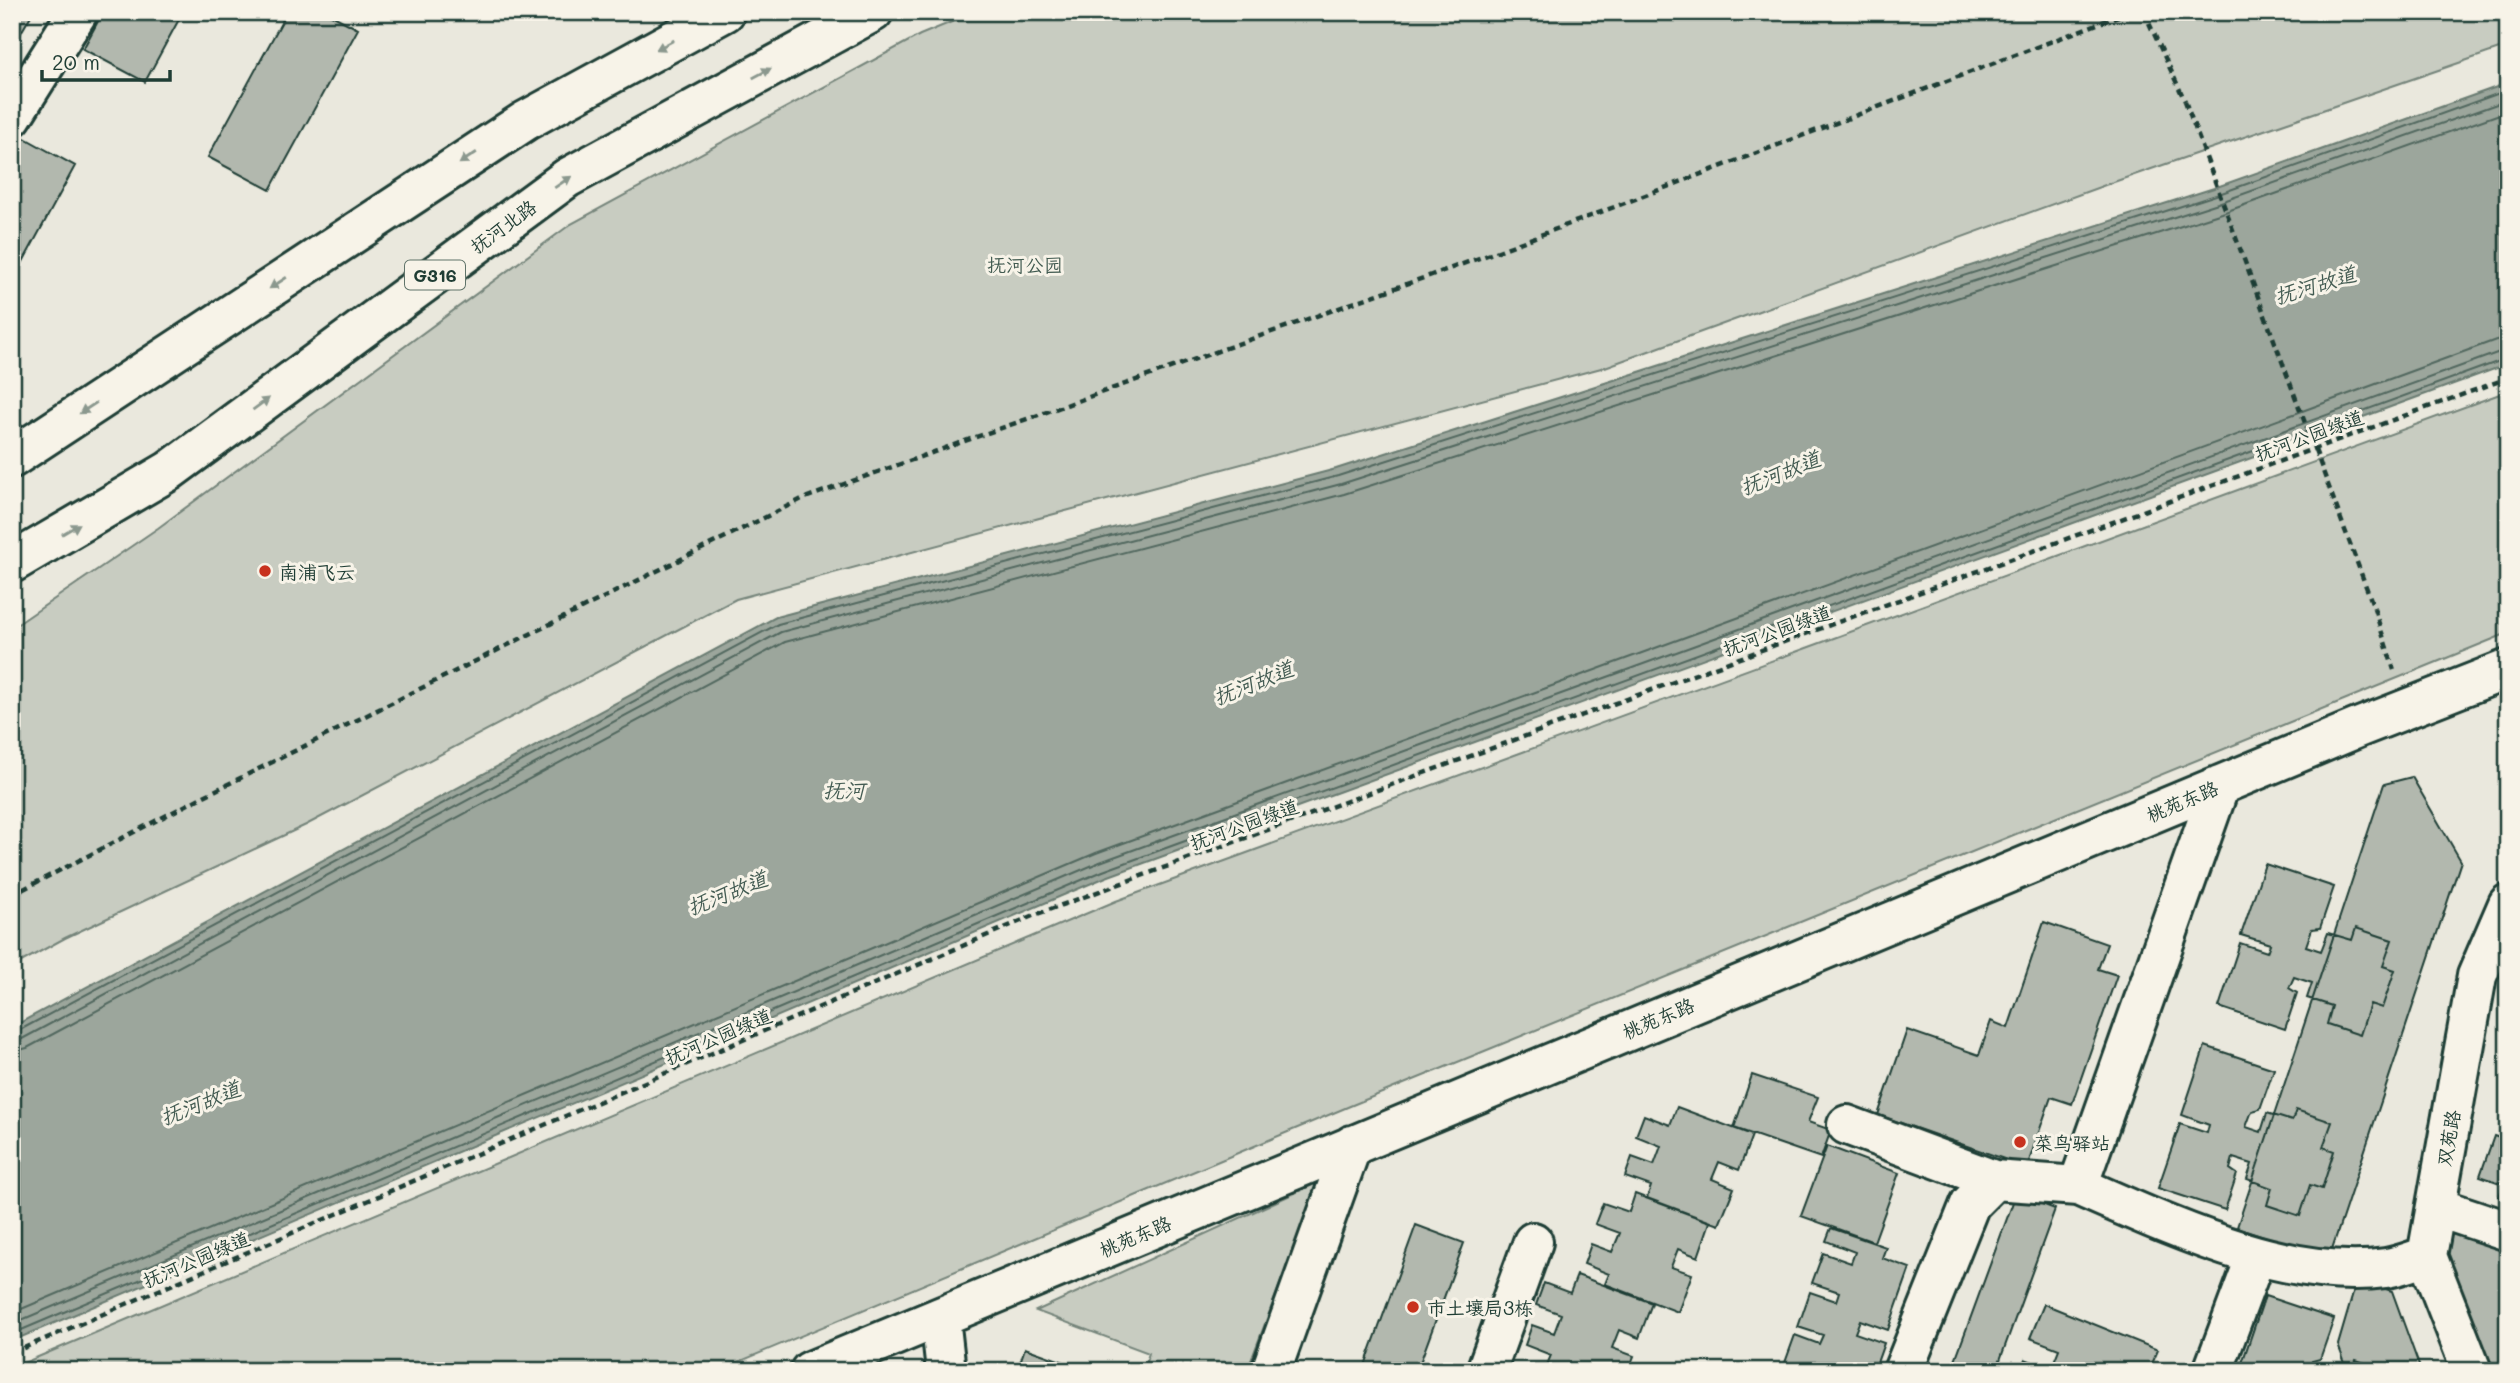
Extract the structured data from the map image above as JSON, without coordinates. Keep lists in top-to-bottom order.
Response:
{
  "streets": {
    "street": [
      "抚河北路",
      "G316",
      "桃苑东路",
      "双苑路"
    ],
    "path": ["抚河公园绿道"]
  },
  "water": ["抚河故道", "抚河"],
  "parks": ["抚河公园"],
  "places": ["南浦飞云", "菜鸟驿站", "市土壤局3栋"],
  "scale_bar": "20 m"
}
